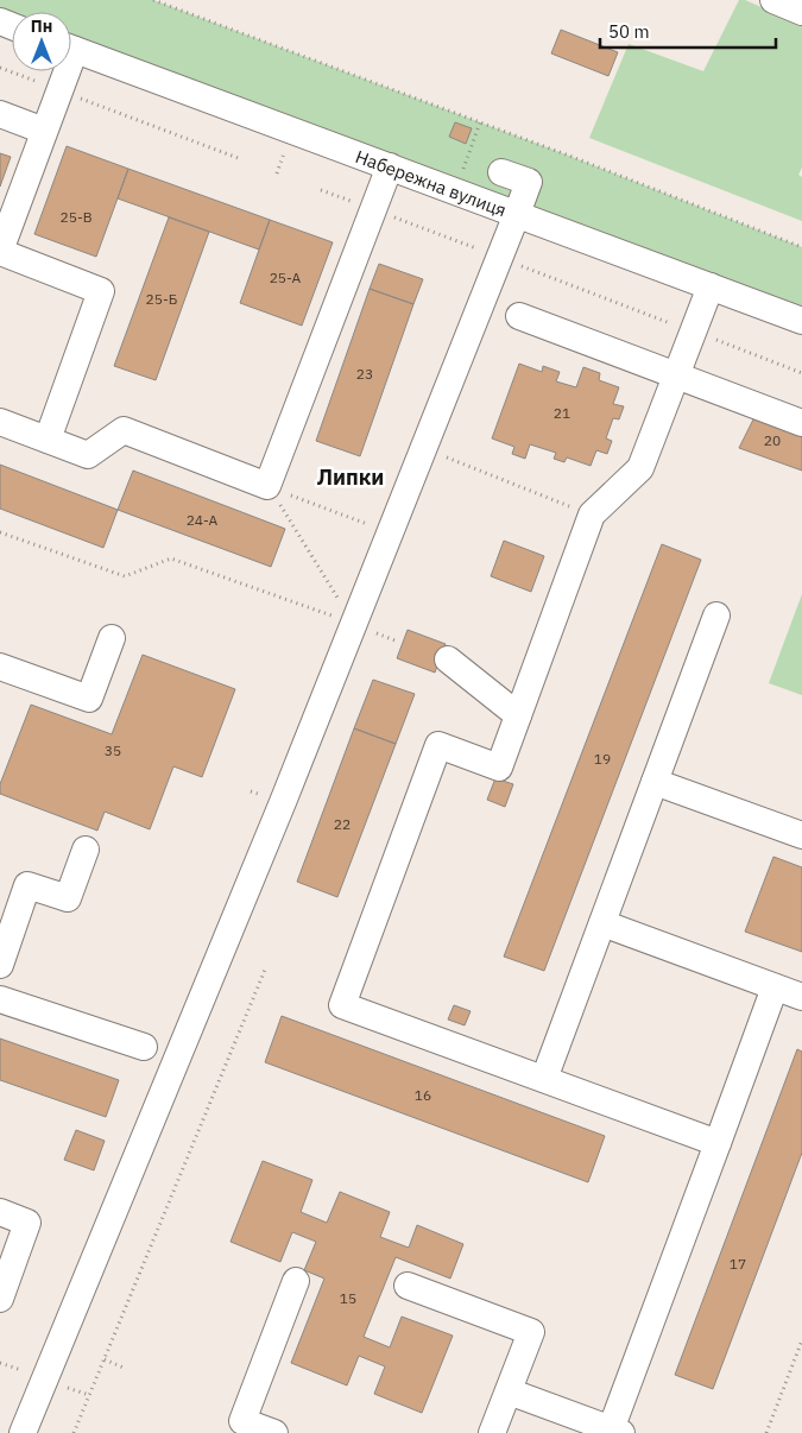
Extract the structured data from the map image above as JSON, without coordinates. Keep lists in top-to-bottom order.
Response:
{
  "streets": {
    "street": ["Набережна вулиця"]
  },
  "districts": ["Липки"],
  "house_numbers": [
    "25-В",
    "25-А",
    "25-Б",
    "23",
    "21",
    "20",
    "24-А",
    "35",
    "19",
    "22",
    "16",
    "17",
    "15"
  ],
  "scale_bar": "50 m",
  "north": "top"
}
